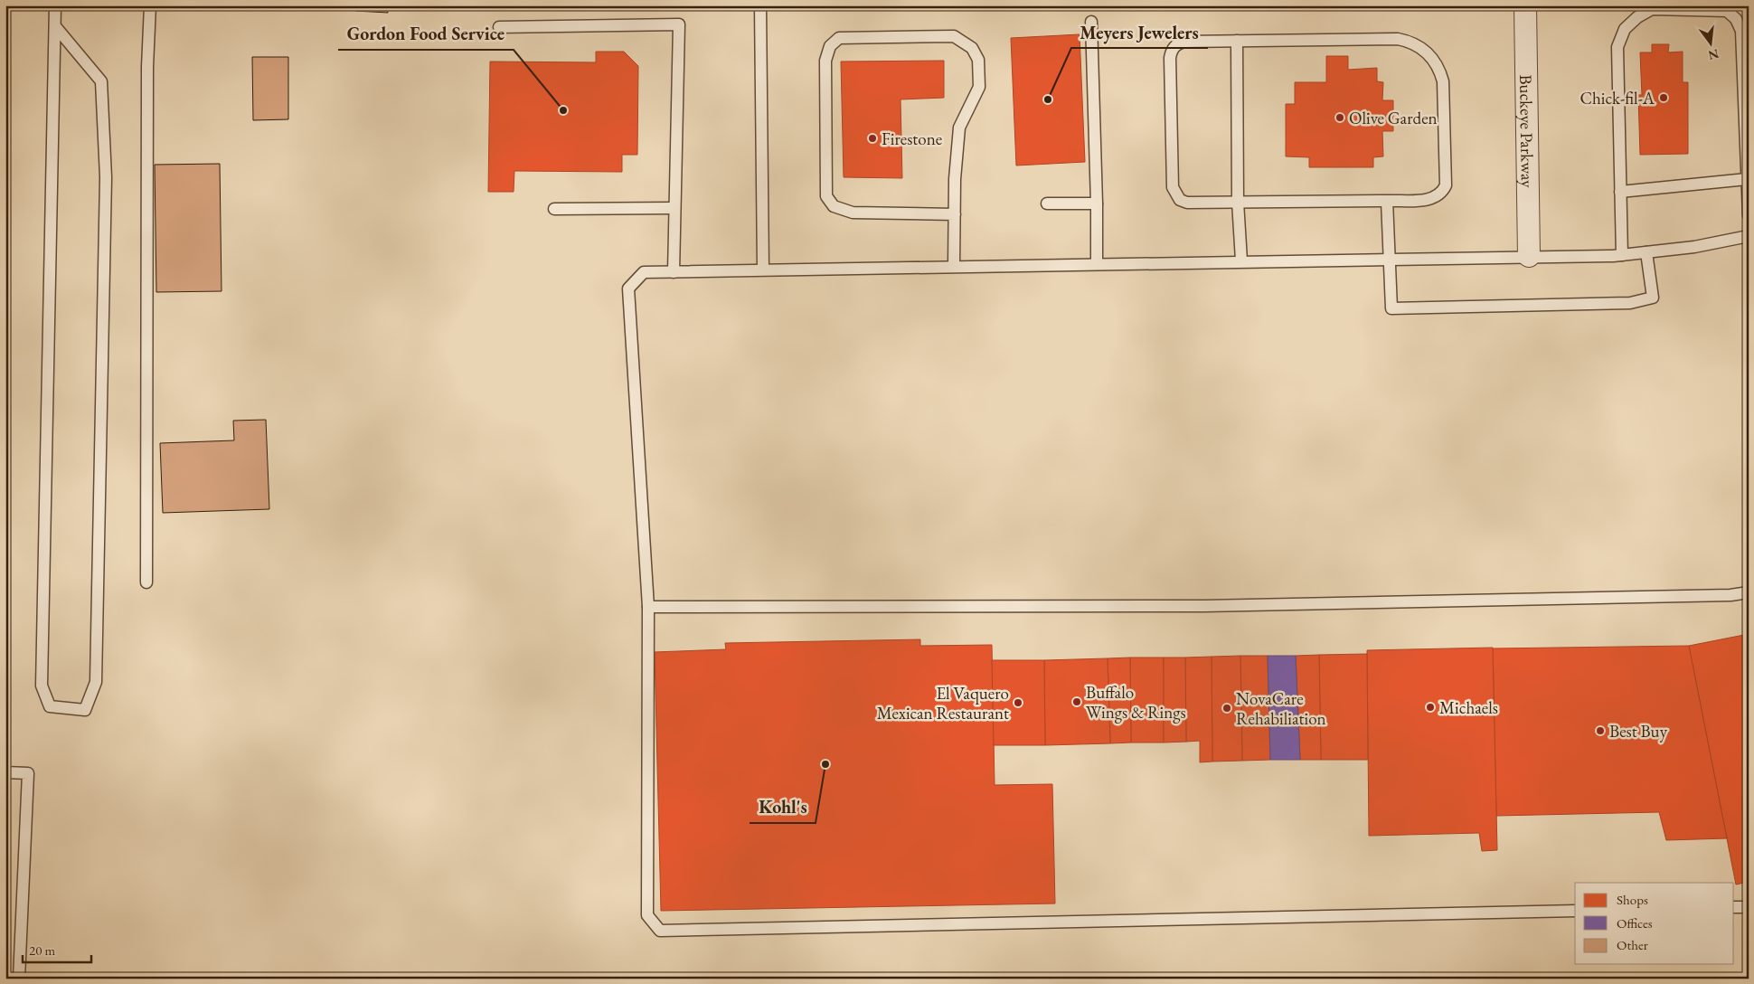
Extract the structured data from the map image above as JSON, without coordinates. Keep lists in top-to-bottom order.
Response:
{
  "streets": {
    "street": ["Buckeye Parkway"]
  },
  "places": [
    "Chick-fil-A",
    "Meyers Jewelers",
    "Gordon Food Service",
    "Olive Garden",
    "Firestone",
    "Buffalo Wings & Rings",
    "El Vaquero Mexican Restaurant",
    "Michaels",
    "NovaCare Rehabiliation",
    "Best Buy",
    "Kohl's"
  ],
  "legend": ["Shops", "Offices", "Other"],
  "scale_bar": "20 m",
  "north": "bottom"
}
